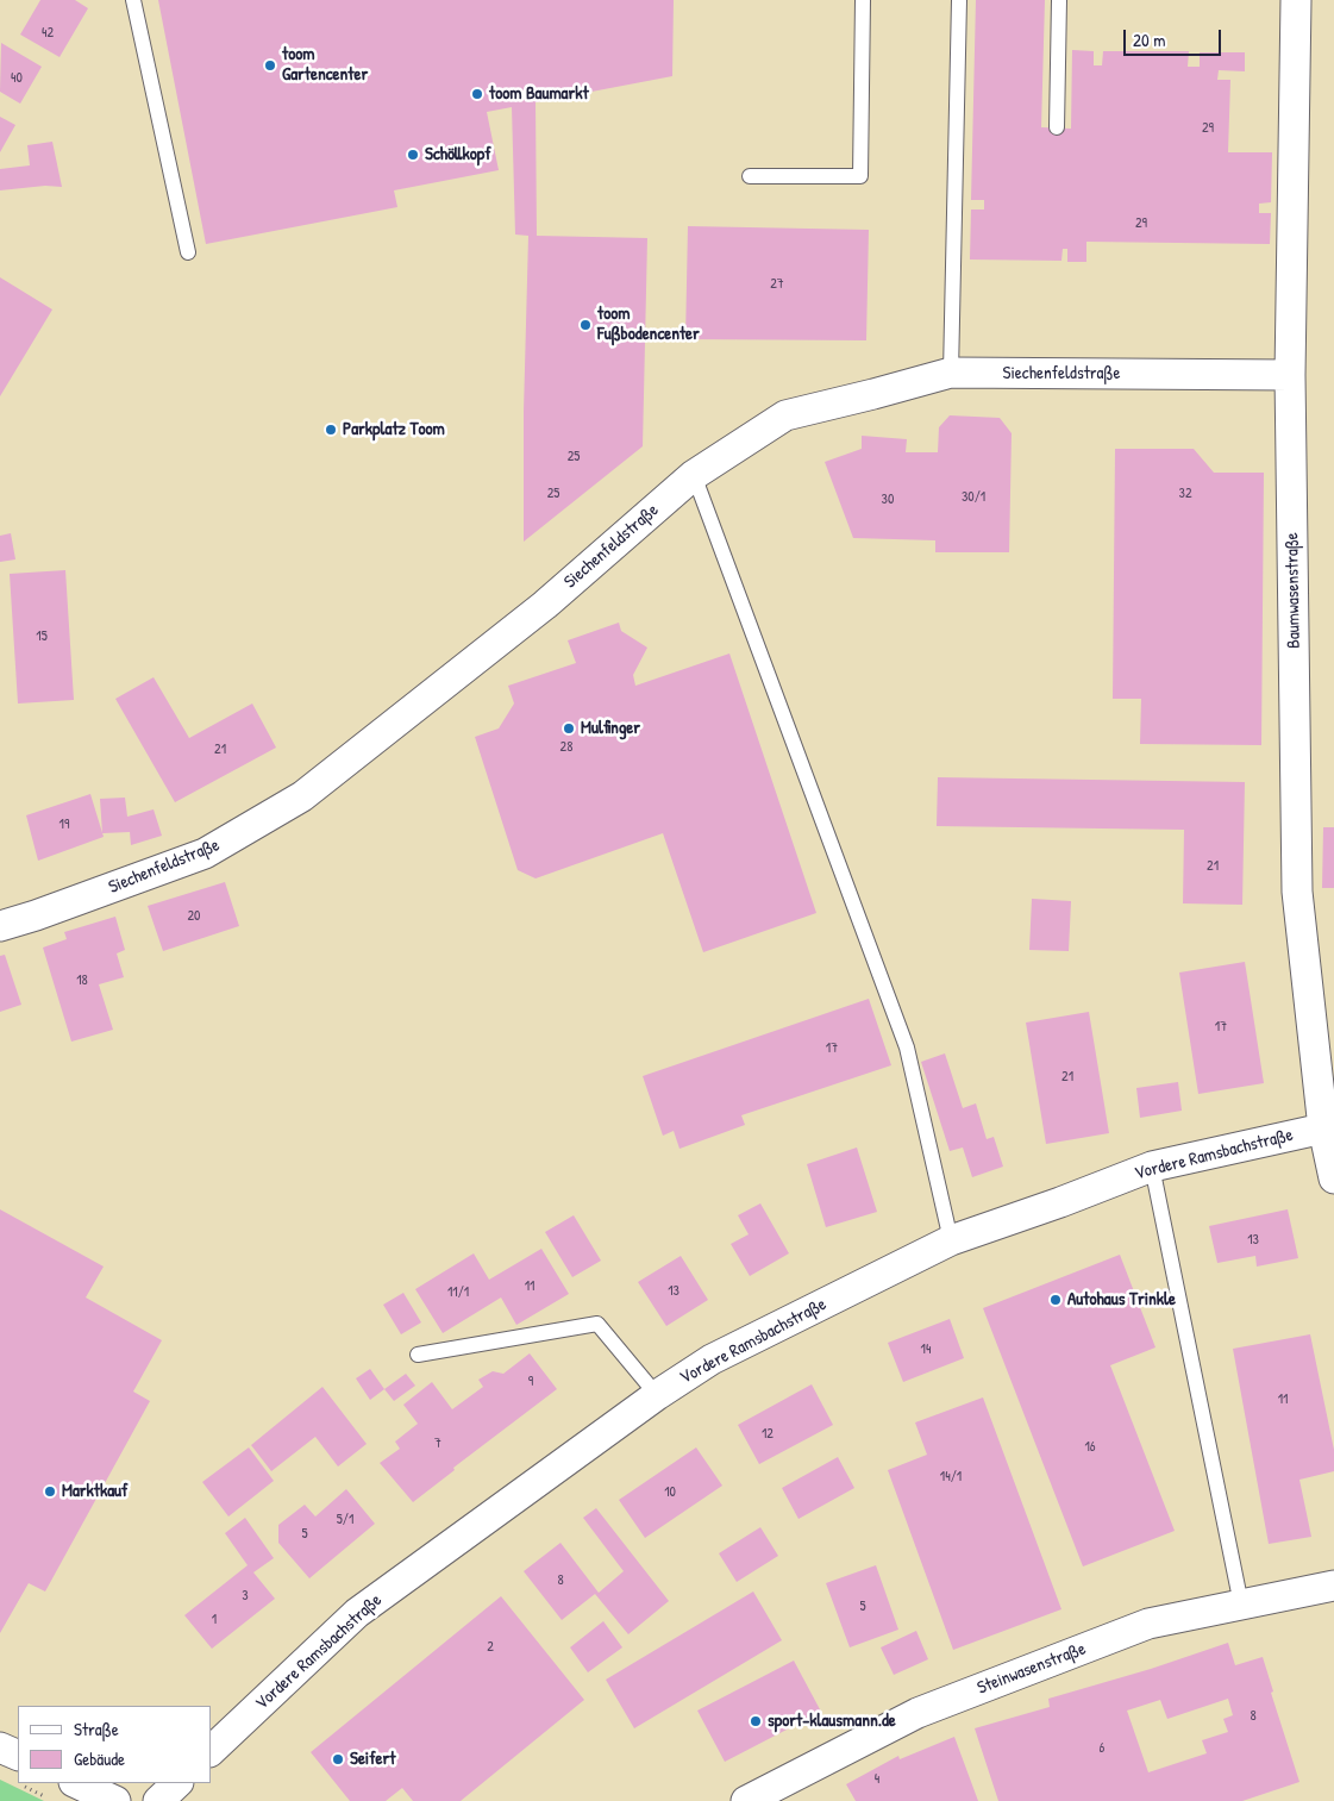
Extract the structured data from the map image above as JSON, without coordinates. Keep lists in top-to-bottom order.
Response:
{
  "streets": {
    "street": [
      "Siechenfeldstraße",
      "Baumwasenstraße",
      "Vordere Ramsbachstraße",
      "Steinwasenstraße"
    ]
  },
  "crossings": [
    ["Siechenfeldstraße", "Baumwasenstraße"],
    ["Baumwasenstraße", "Vordere Ramsbachstraße"]
  ],
  "places": [
    "toom Gartencenter",
    "toom Baumarkt",
    "Schöllkopf",
    "toom Fußbodencenter",
    "Parkplatz Toom",
    "Mulfinger",
    "Autohaus Trinkle",
    "Marktkauf",
    "sport-klausmann.de",
    "Seifert"
  ],
  "house_numbers": [
    "42",
    "40",
    "29",
    "29",
    "27",
    "25",
    "25",
    "32",
    "30/1",
    "30",
    "15",
    "28",
    "21",
    "19",
    "21",
    "20",
    "18",
    "17",
    "17",
    "21",
    "13",
    "11",
    "13",
    "11/1",
    "14",
    "9",
    "11",
    "12",
    "7",
    "16",
    "14/1",
    "10",
    "5/1",
    "5",
    "8",
    "3",
    "5",
    "1",
    "2",
    "8",
    "6",
    "4"
  ],
  "legend": ["Straße", "Gebäude"],
  "scale_bar": "20 m"
}
